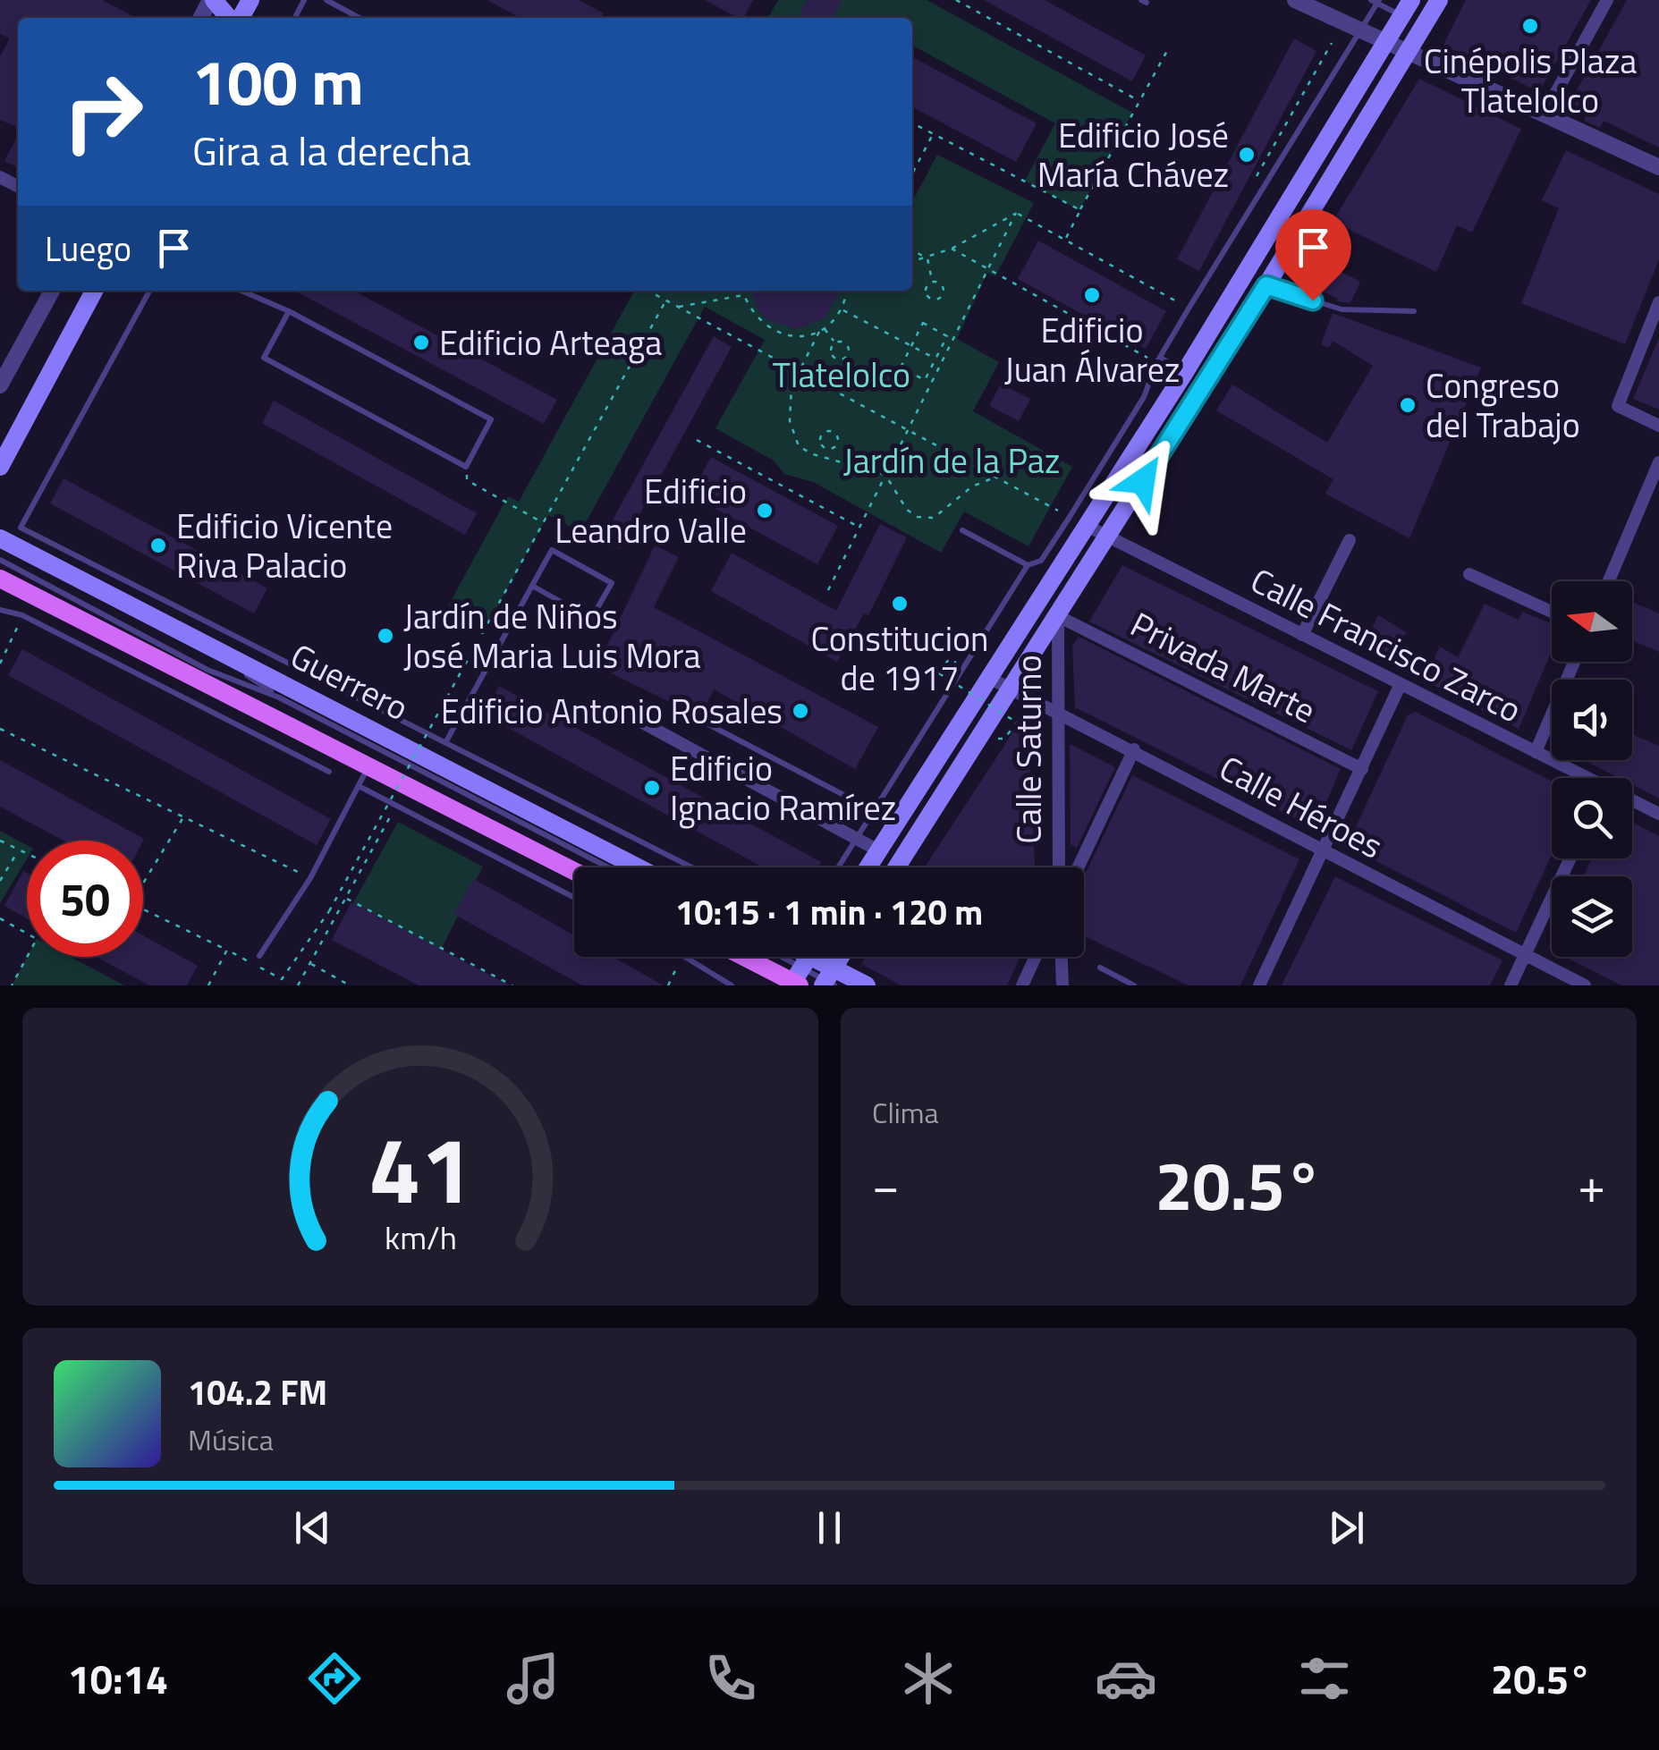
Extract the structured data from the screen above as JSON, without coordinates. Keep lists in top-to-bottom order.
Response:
{
  "streets": {
    "main road": ["Guerrero"],
    "street": [
      "Calle Francisco Zarco",
      "Privada Marte",
      "Calle Saturno",
      "Calle Héroes"
    ]
  },
  "crossings": [
    ["Privada Marte", "Calle Saturno"],
    ["Calle Saturno", "Calle Héroes"]
  ],
  "parks": ["Tlatelolco", "Jardín de la Paz"],
  "places": [
    "Cinépolis Plaza Tlatelolco",
    "Edificio José María Chávez",
    "Edificio Juan Álvarez",
    "Edificio Arteaga",
    "Congreso del Trabajo",
    "Edificio Leandro Valle",
    "Edificio Vicente Riva Palacio",
    "Constitucion de 1917",
    "Jardín de Niños José Maria Luis Mora",
    "Edificio Antonio Rosales",
    "Edificio Ignacio Ramírez"
  ],
  "north": "left",
  "page": {
    "turn": ["100 m", "Gira a la derecha"],
    "then": "Luego",
    "limit": "50",
    "trip": "10:15 · 1 min · 120 m",
    "tile": "Clima",
    "heat": ["−", "20.5°", "+"],
    "song": ["104.2 FM", "Música"],
    "tabs": ["10:14", "20.5°"],
    "gauge": ["41", "km/h"]
  }
}
